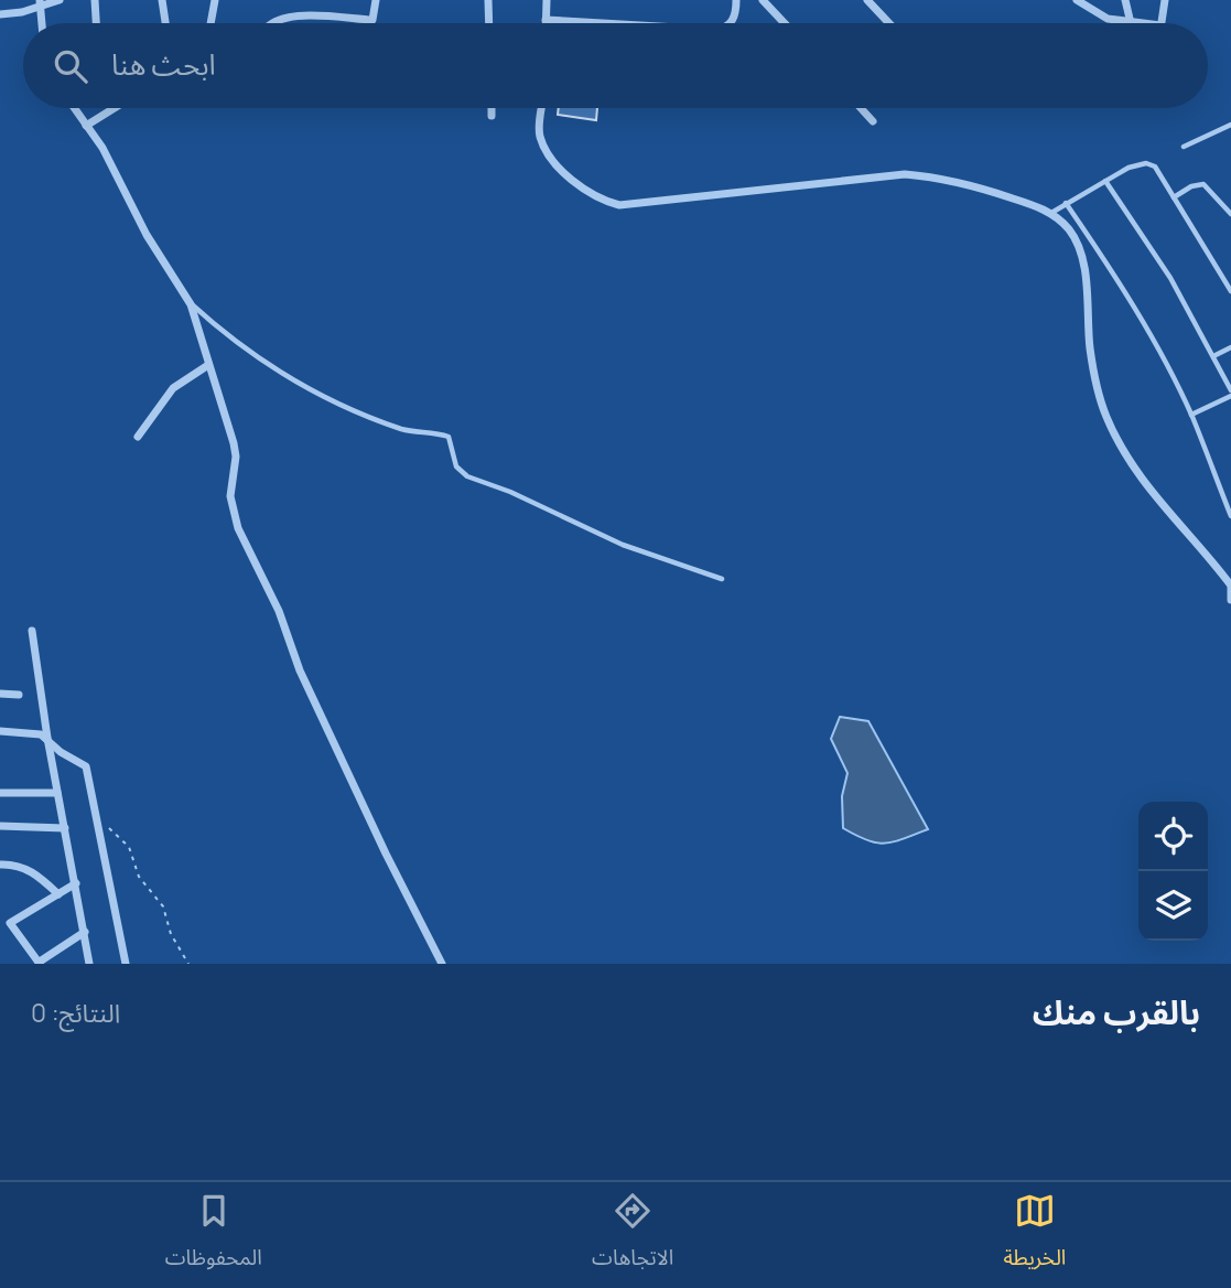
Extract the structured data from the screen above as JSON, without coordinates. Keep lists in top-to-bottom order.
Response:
{
  "page": {
    "search": "ابحث هنا",
    "heading": ["بالقرب منك", "النتائج: 0"],
    "nav": ["الخريطة", "الاتجاهات", "المحفوظات"]
  }
}
